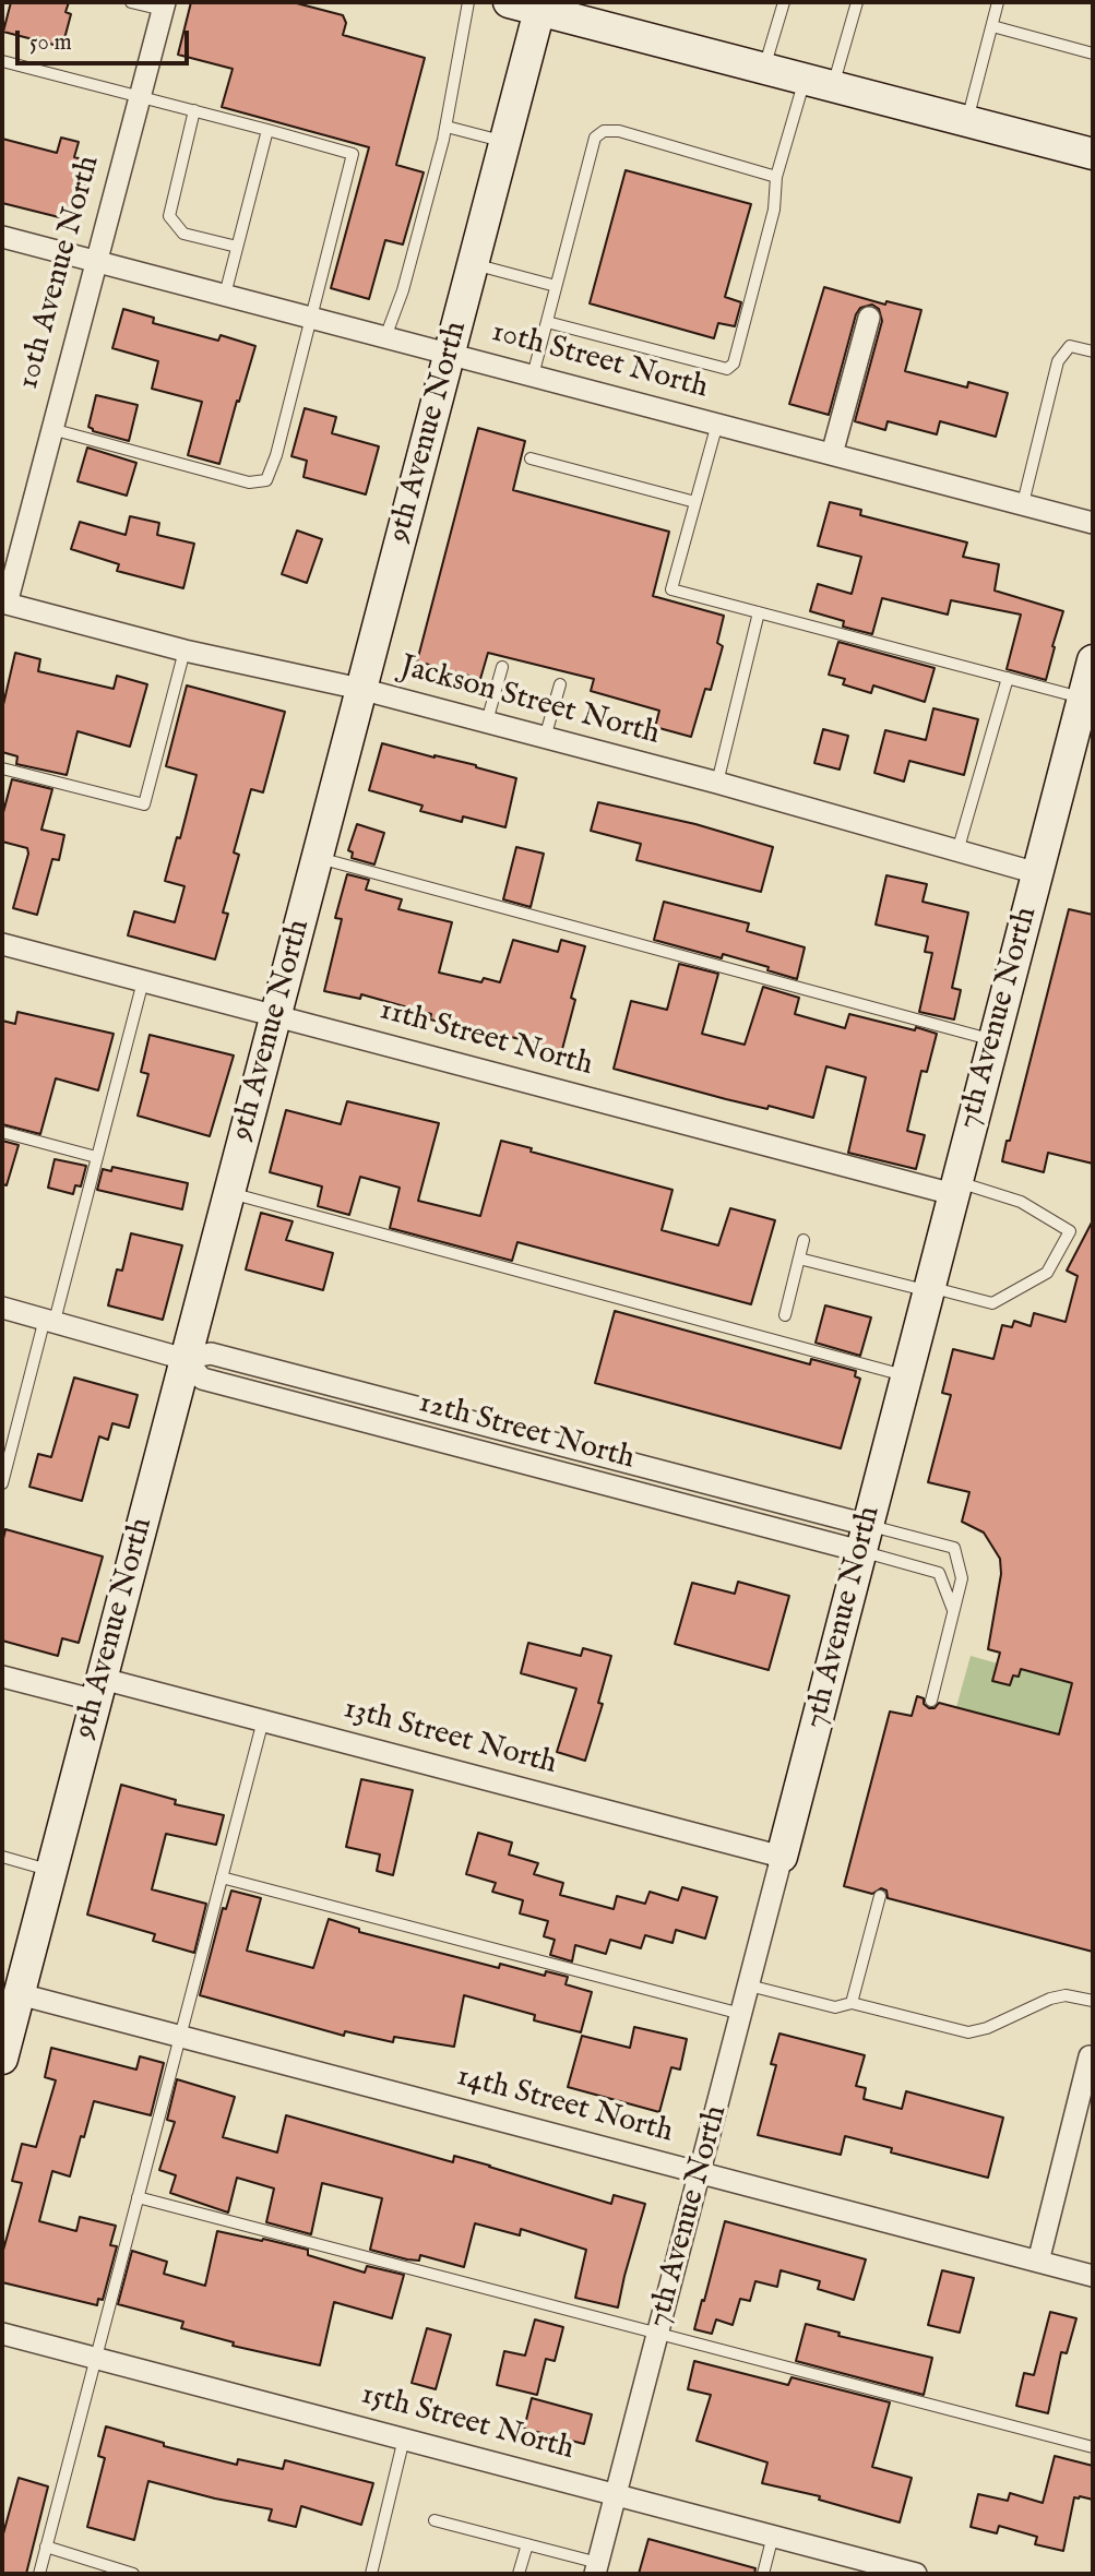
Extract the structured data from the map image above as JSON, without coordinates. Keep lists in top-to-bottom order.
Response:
{
  "streets": {
    "street": [
      "10th Avenue North",
      "10th Street North",
      "9th Avenue North",
      "Jackson Street North",
      "7th Avenue North",
      "11th Street North",
      "12th Street North",
      "13th Street North",
      "14th Street North",
      "15th Street North"
    ]
  },
  "crossings": [
    ["10th Avenue North", "10th Street North"],
    ["10th Avenue North", "Jackson Street North"],
    ["10th Street North", "9th Avenue North"],
    ["9th Avenue North", "Jackson Street North"],
    ["9th Avenue North", "11th Street North"],
    ["9th Avenue North", "12th Street North"],
    ["9th Avenue North", "13th Street North"],
    ["9th Avenue North", "14th Street North"],
    ["Jackson Street North", "7th Avenue North"],
    ["7th Avenue North", "11th Street North"],
    ["7th Avenue North", "12th Street North"],
    ["7th Avenue North", "13th Street North"],
    ["7th Avenue North", "14th Street North"],
    ["7th Avenue North", "15th Street North"]
  ],
  "scale_bar": "50 m"
}
